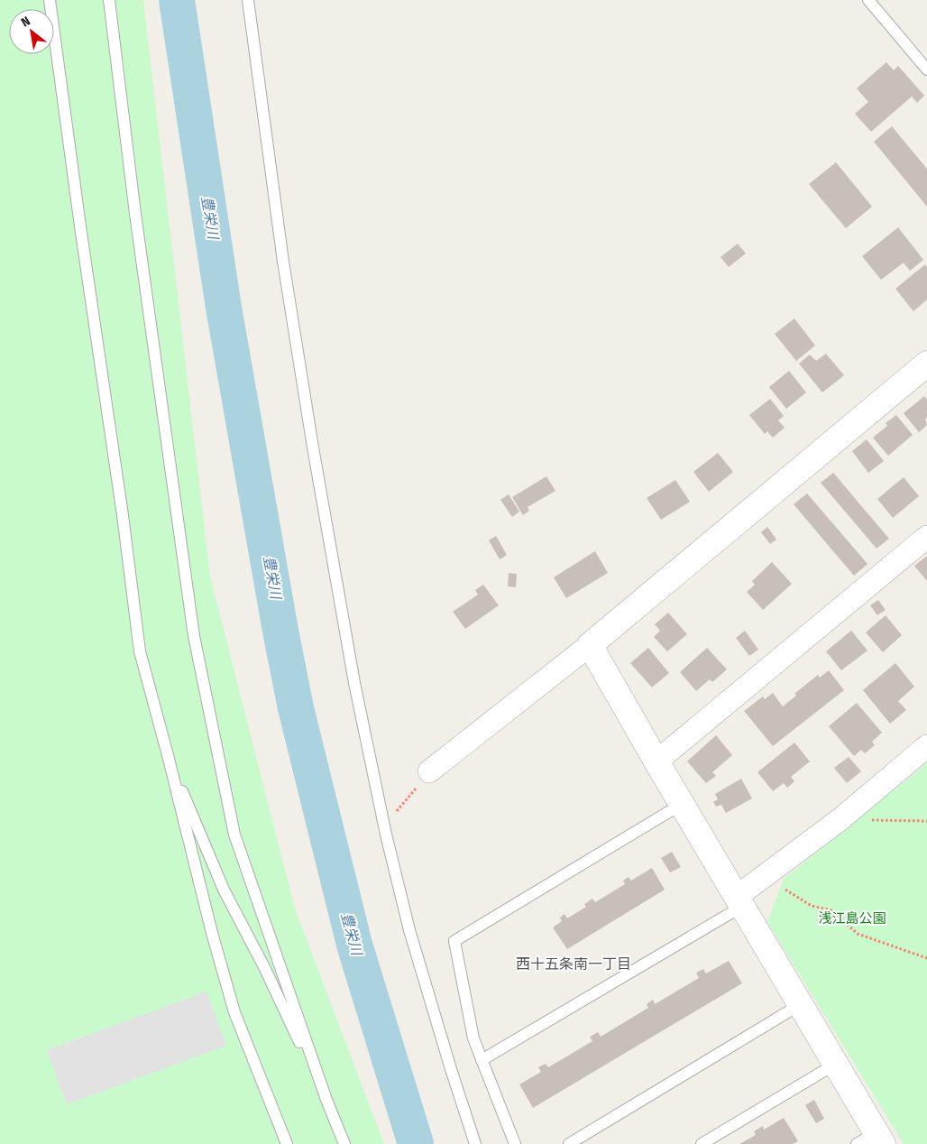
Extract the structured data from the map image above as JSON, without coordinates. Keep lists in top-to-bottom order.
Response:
{
  "districts": ["西十五条南一丁目"],
  "water": ["豊栄川"],
  "parks": ["浅江島公園"],
  "north": "top left"
}
